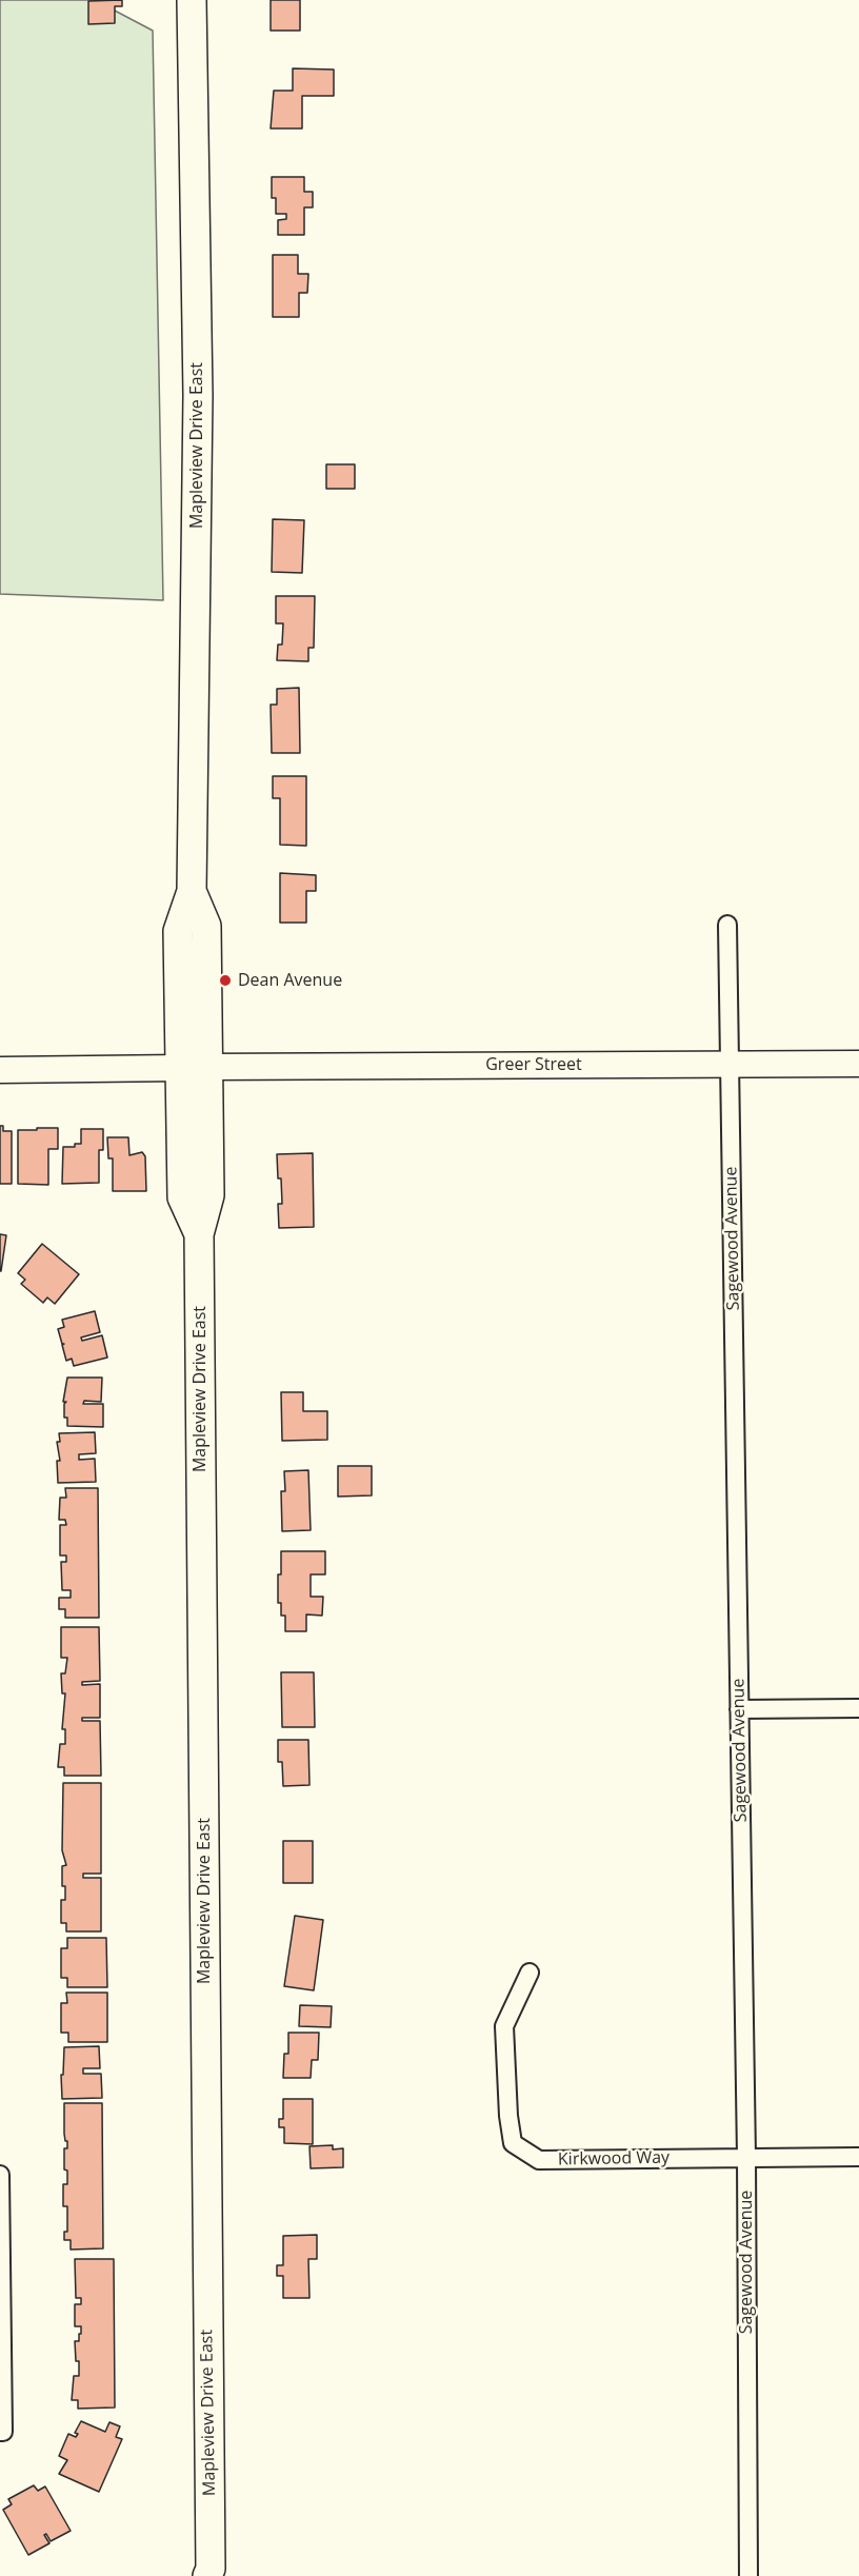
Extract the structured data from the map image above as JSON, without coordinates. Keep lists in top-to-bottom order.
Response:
{
  "streets": {
    "main road": ["Mapleview Drive East"],
    "street": ["Greer Street", "Sagewood Avenue", "Kirkwood Way"]
  },
  "crossings": [
    ["Mapleview Drive East", "Greer Street"],
    ["Greer Street", "Sagewood Avenue"],
    ["Sagewood Avenue", "Kirkwood Way"]
  ],
  "places": ["Dean Avenue"]
}
